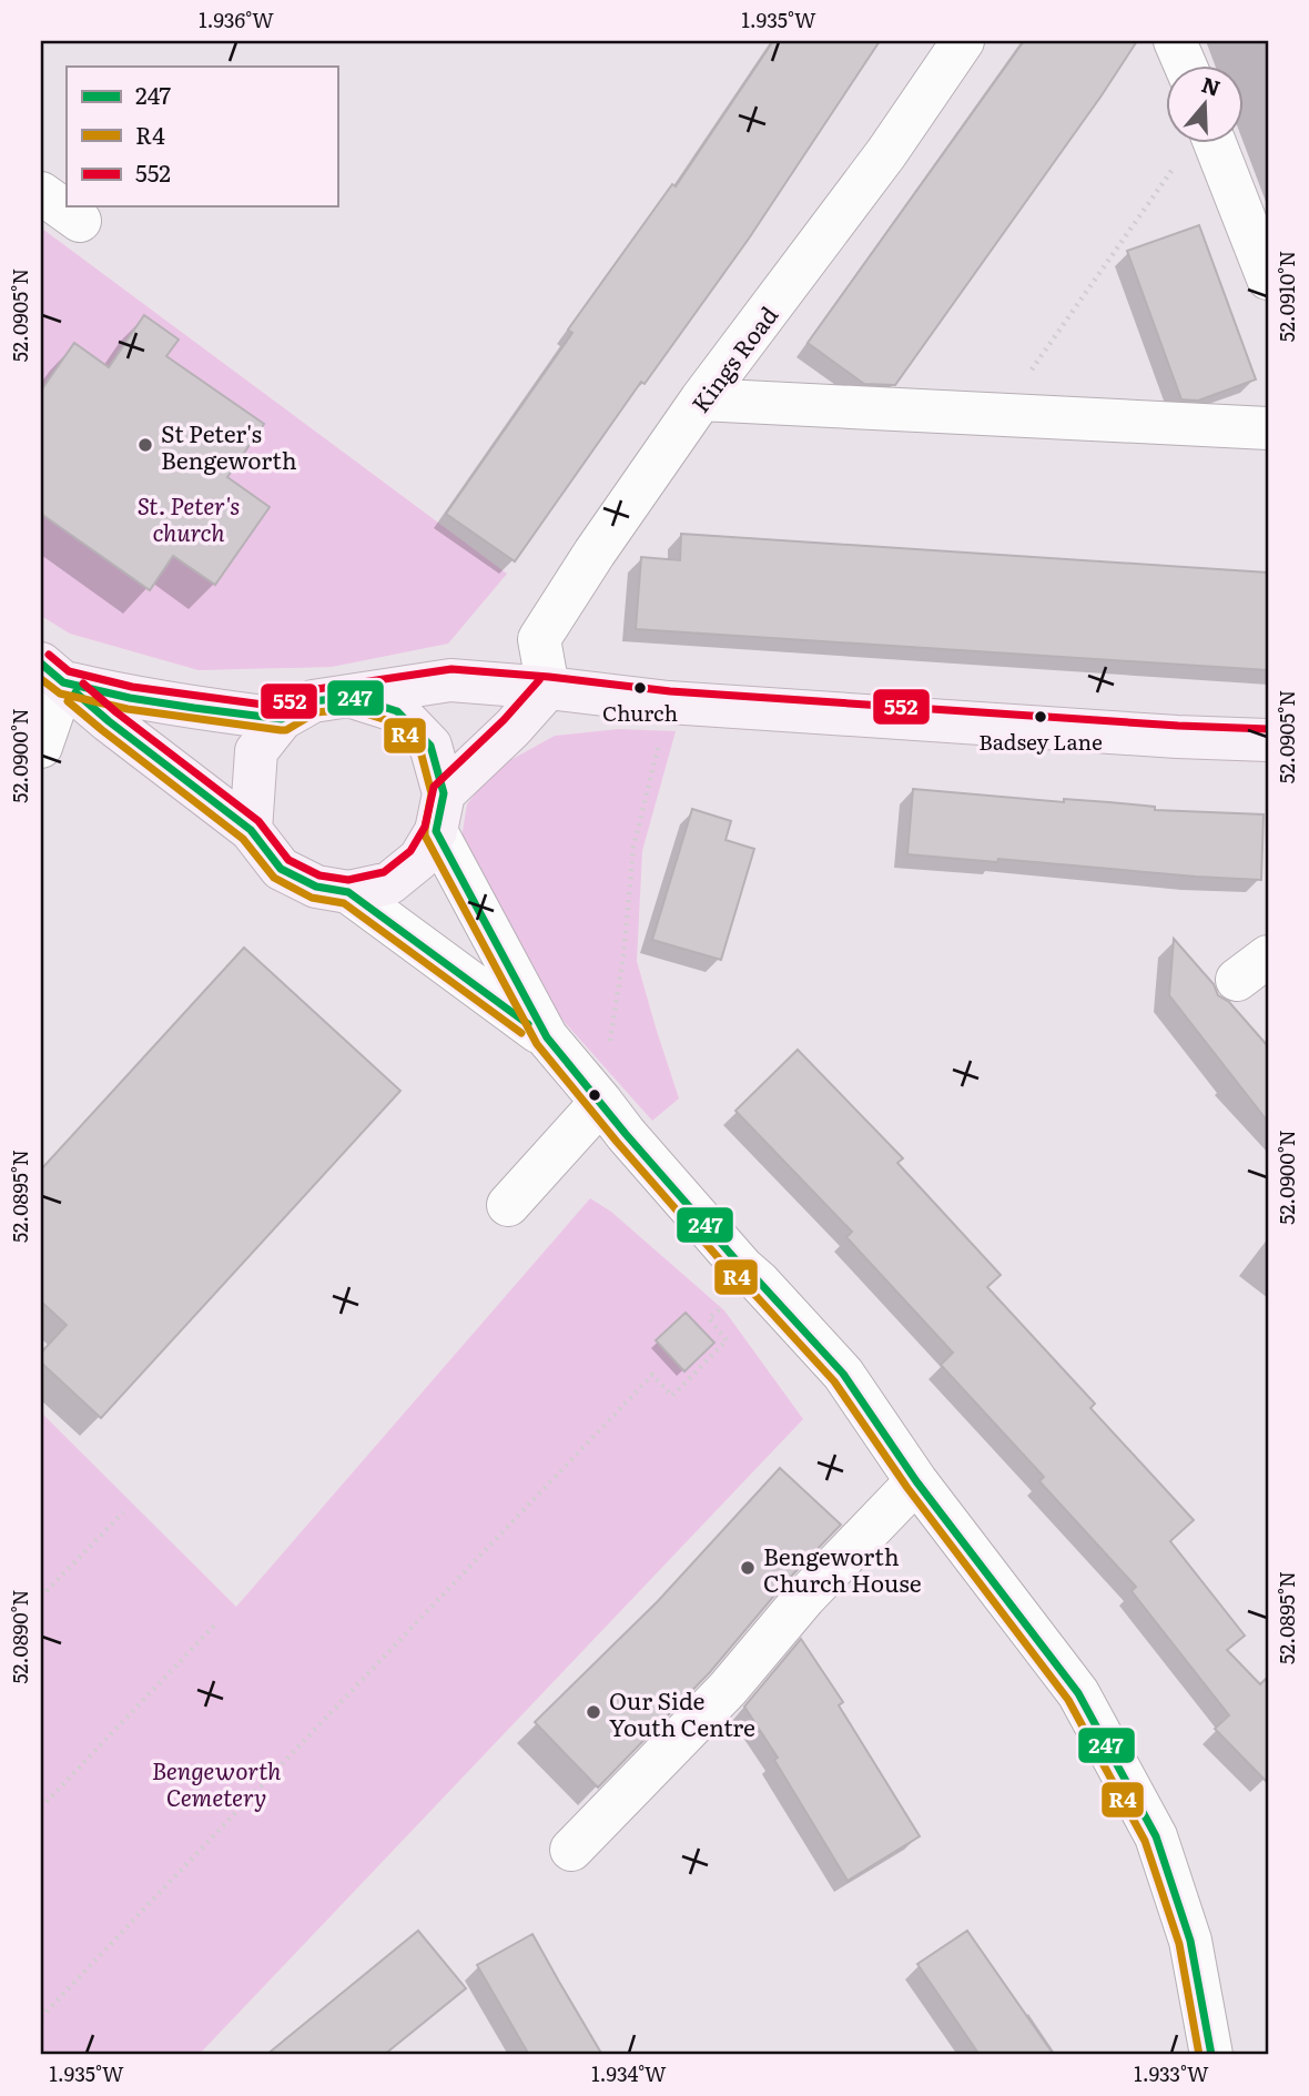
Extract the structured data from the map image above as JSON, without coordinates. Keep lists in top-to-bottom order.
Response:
{
  "streets": {
    "street": ["Kings Road"]
  },
  "parks": ["St. Peter's church", "Bengeworth Cemetery"],
  "places": [
    "St Peter's Bengeworth",
    "Church",
    "Badsey Lane",
    "Bengeworth Church House",
    "Our Side Youth Centre"
  ],
  "lines": ["transit line 552", "transit line 247", "transit line R4"],
  "legend": ["247", "R4", "552"],
  "north": "top",
  "coordinates": [
    "1.936°W",
    "1.935°W",
    "52.0910°N",
    "52.0905°N",
    "52.0900°N",
    "52.0895°N",
    "52.0890°N",
    "1.934°W",
    "1.933°W"
  ]
}
